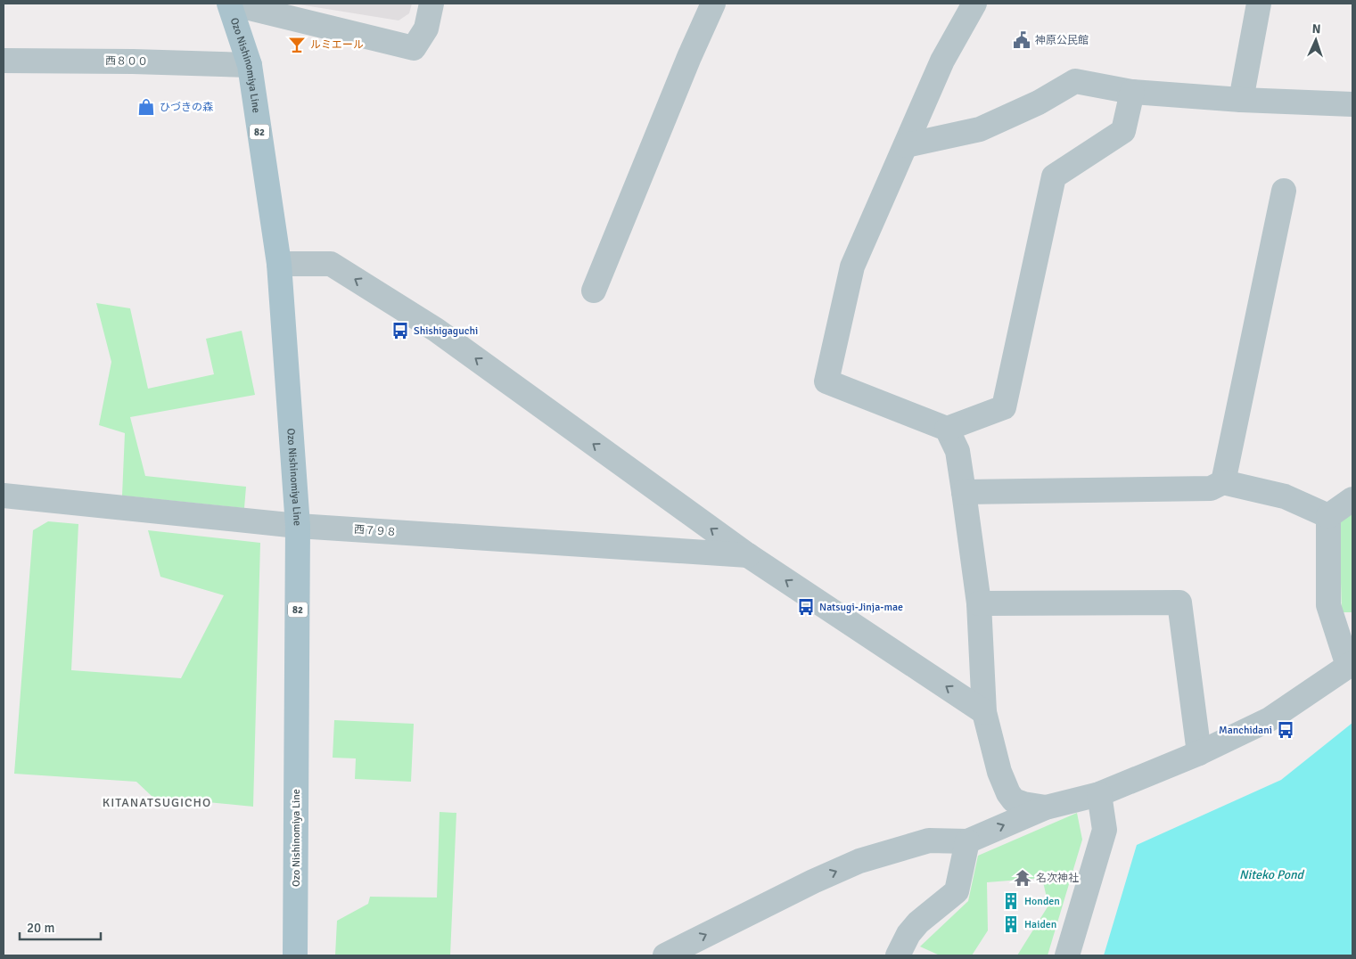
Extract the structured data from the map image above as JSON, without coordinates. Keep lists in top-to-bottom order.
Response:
{
  "streets": {
    "main road": ["Ozo Nishinomiya Line", "82"],
    "street": ["西８００", "西７９８"]
  },
  "crossings": [
    ["西８００", "Ozo Nishinomiya Line"],
    ["Ozo Nishinomiya Line", "西７９８"]
  ],
  "districts": ["KITANATSUGICHO"],
  "water": ["Niteko Pond"],
  "places": {
    "public building": ["神原公民館"],
    "bar": ["ルミエール"],
    "shop": ["ひづきの森"],
    "bus stop": ["Shishigaguchi", "Natsugi-Jinja-mae", "Manchidani"],
    "temple": ["名次神社"],
    "building": ["Honden", "Haiden"]
  },
  "scale_bar": "20 m",
  "north": "top"
}
